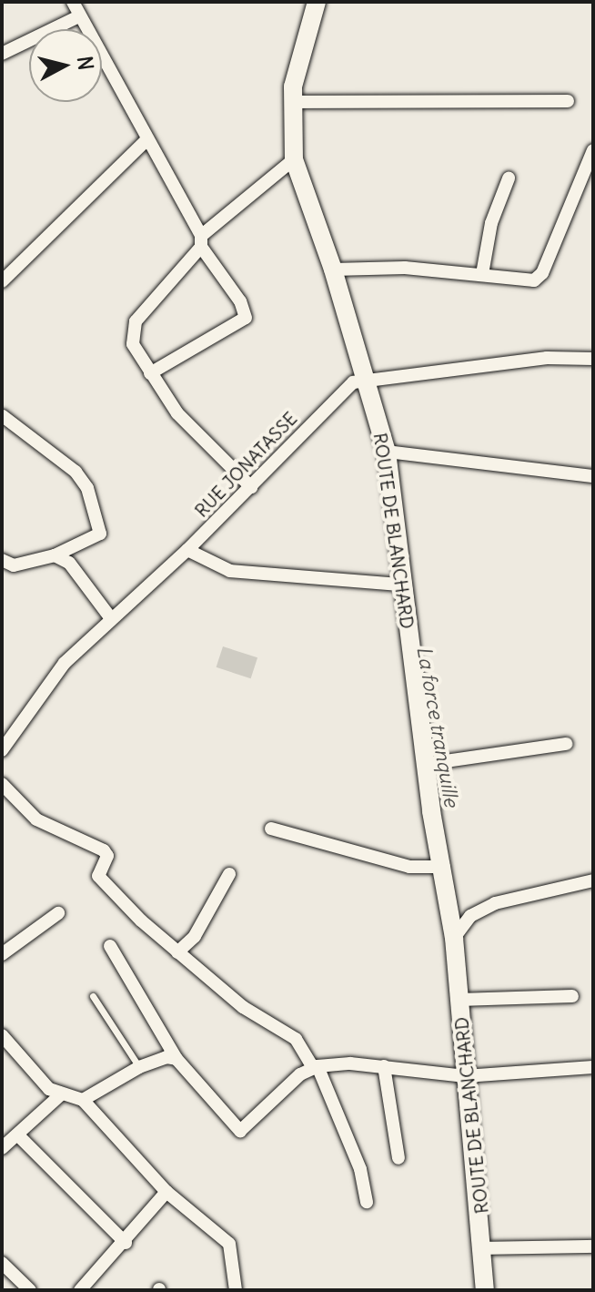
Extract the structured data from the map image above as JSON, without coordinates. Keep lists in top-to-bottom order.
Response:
{
  "streets": {
    "street": ["RUE JONATASSE", "ROUTE DE BLANCHARD"]
  },
  "crossings": [
    ["RUE JONATASSE", "ROUTE DE BLANCHARD"]
  ],
  "water": ["La force tranquille"],
  "north": "right"
}
